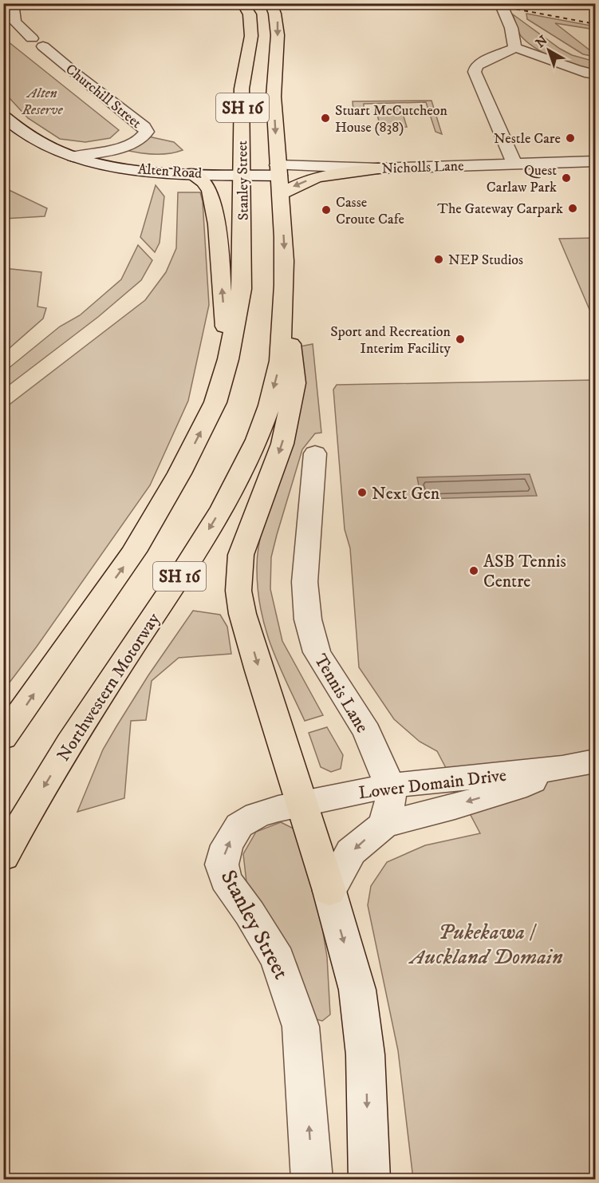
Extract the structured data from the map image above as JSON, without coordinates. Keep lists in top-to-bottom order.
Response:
{
  "streets": {
    "highway": ["SH 16", "Stanley Street", "Northwestern Motorway"],
    "street": [
      "Churchill Street",
      "Nicholls Lane",
      "Alten Road",
      "Tennis Lane",
      "Lower Domain Drive"
    ]
  },
  "crossings": [
    ["Churchill Street", "Alten Road"],
    ["SH 16", "Stanley Street"],
    ["Nicholls Lane", "Alten Road"],
    ["Nicholls Lane", "Stanley Street"],
    ["Alten Road", "Stanley Street"],
    ["Stanley Street", "Northwestern Motorway"],
    ["Stanley Street", "Lower Domain Drive"],
    ["Tennis Lane", "Lower Domain Drive"]
  ],
  "parks": ["Alten Reserve", "Pukekawa / Auckland Domain"],
  "places": [
    "Stuart McCutcheon House (838)",
    "Nestle Care",
    "Quest Carlaw Park",
    "The Gateway Carpark",
    "Casse Croute Cafe",
    "NEP Studios",
    "Sport and Recreation Interim Facility",
    "Next Gen",
    "ASB Tennis Centre"
  ],
  "north": "top left"
}
